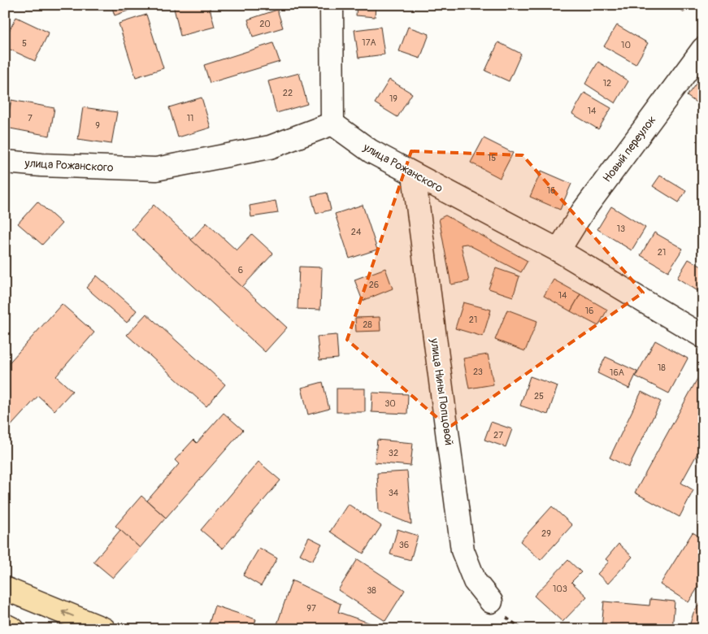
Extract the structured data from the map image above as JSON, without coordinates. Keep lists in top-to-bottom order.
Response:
{
  "streets": {
    "street": ["Новый переулок", "улица Рожанского", "улица Нины Попцовой"]
  },
  "crossings": [
    ["Новый переулок", "улица Рожанского"],
    ["улица Рожанского", "улица Нины Попцовой"]
  ],
  "house_numbers": [
    "20",
    "17А",
    "5",
    "10",
    "12",
    "22",
    "19",
    "14",
    "7",
    "11",
    "9",
    "15",
    "16",
    "13",
    "24",
    "21",
    "6",
    "26",
    "14",
    "16",
    "21",
    "28",
    "18",
    "23",
    "16А",
    "25",
    "30",
    "27",
    "32",
    "34",
    "29",
    "36",
    "103",
    "38",
    "97"
  ]
}
